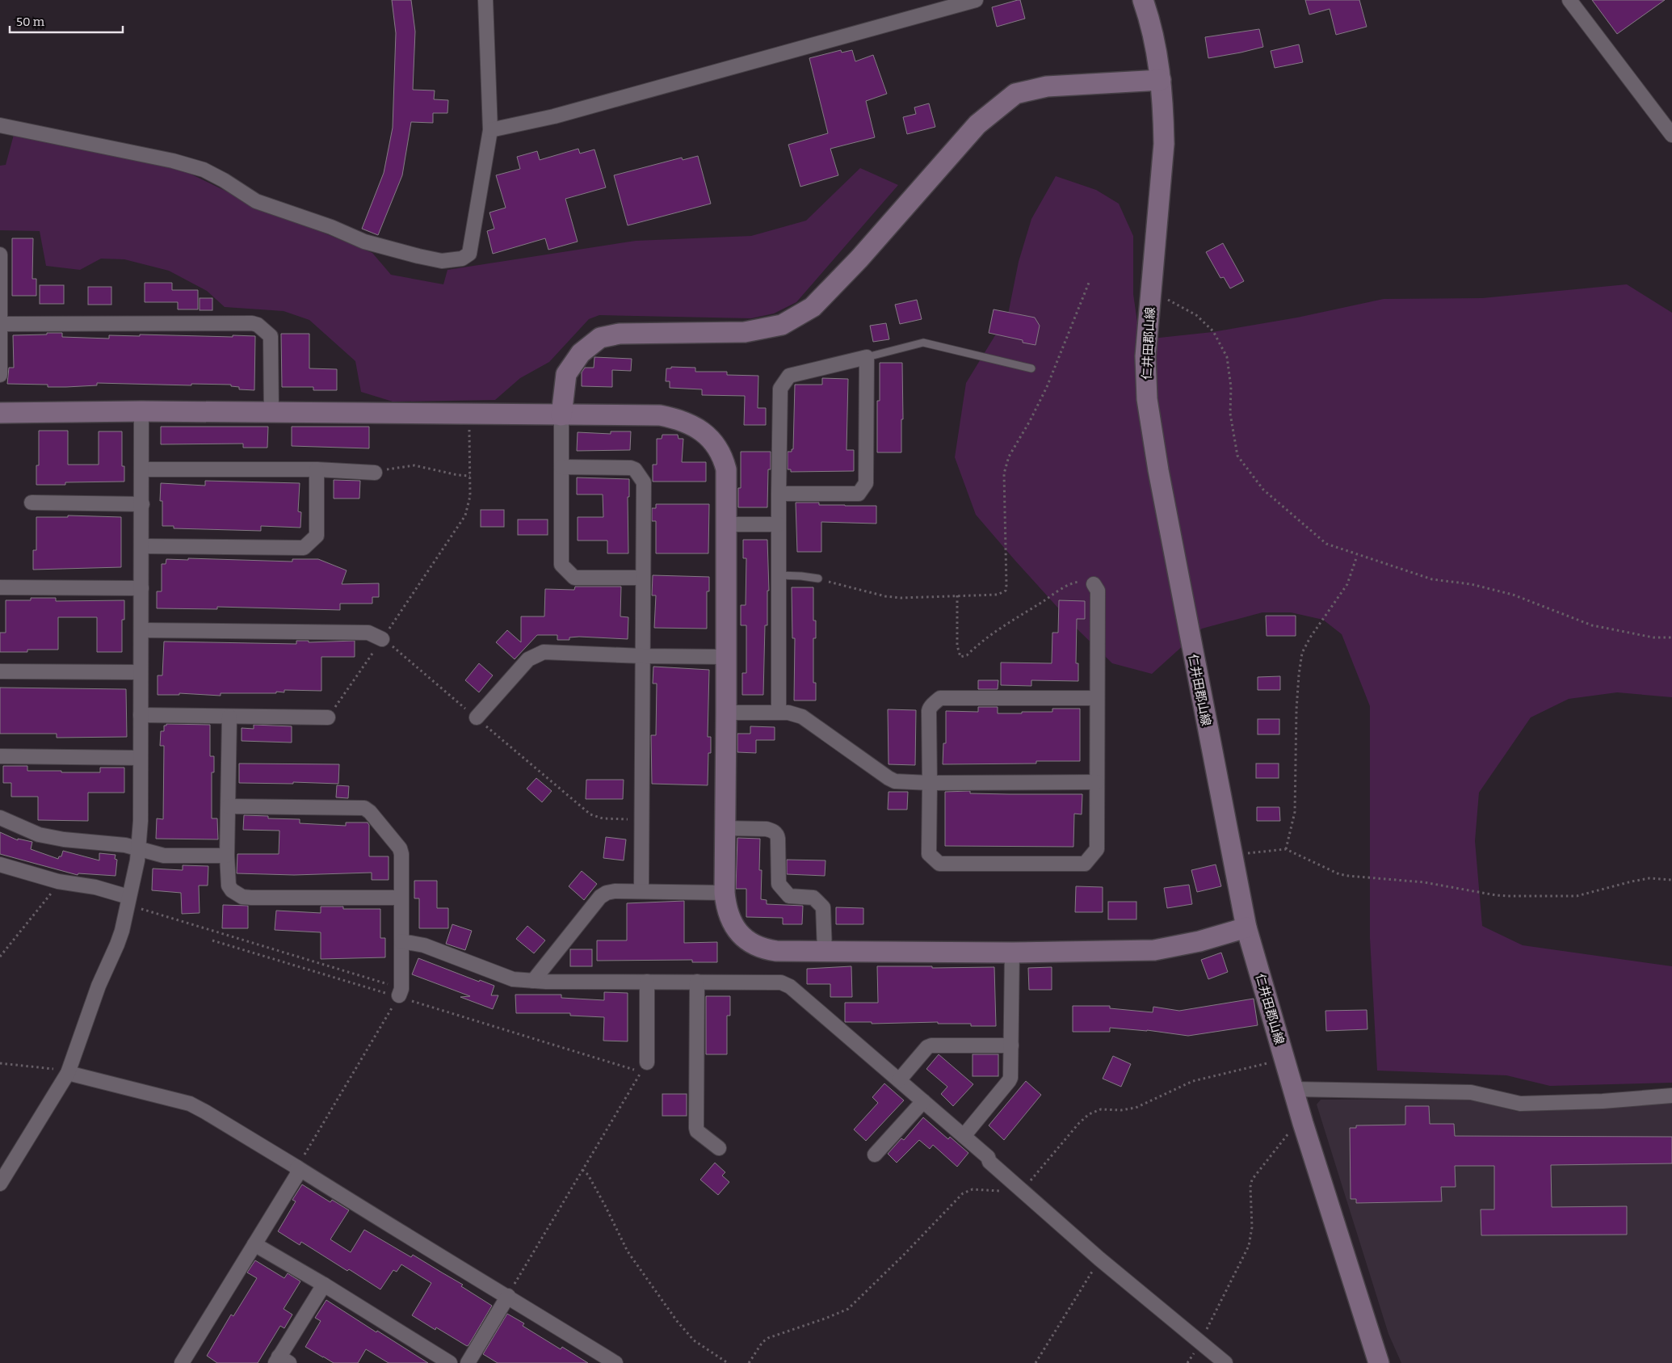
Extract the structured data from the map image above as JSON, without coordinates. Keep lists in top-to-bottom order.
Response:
{
  "streets": {
    "street": ["仁井田郡山線"]
  },
  "scale_bar": "50 m"
}
